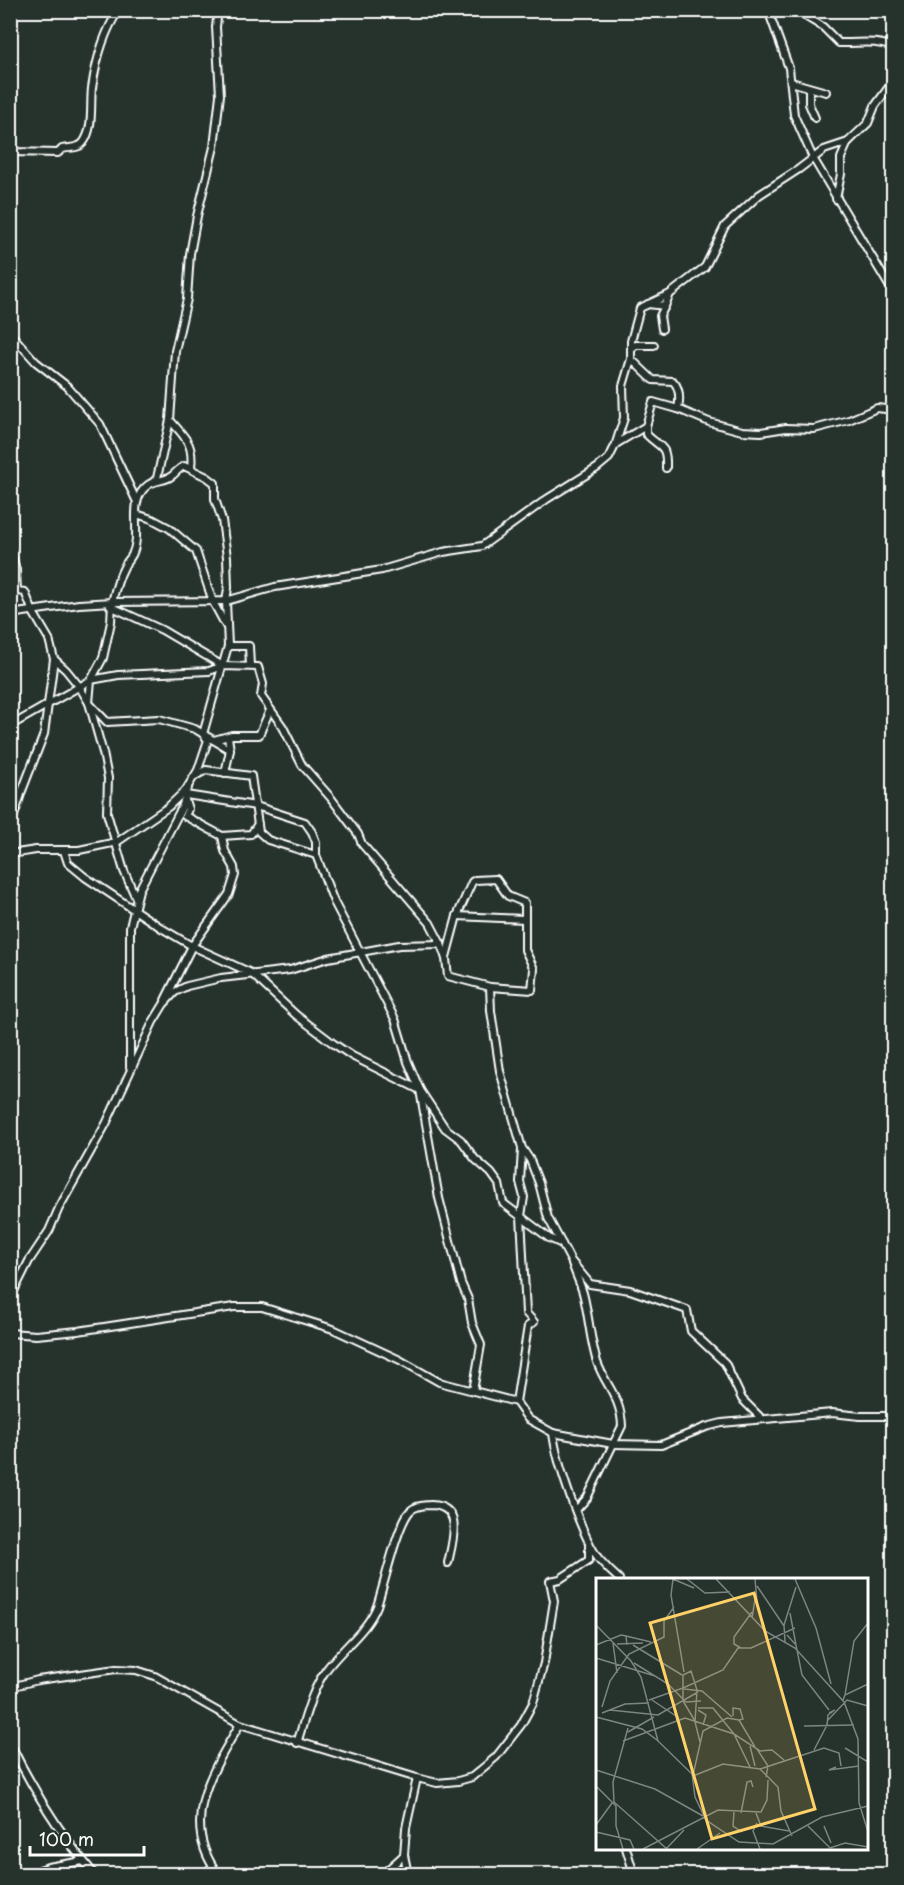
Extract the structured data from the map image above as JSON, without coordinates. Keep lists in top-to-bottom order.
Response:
{
  "scale_bar": "100 m"
}
